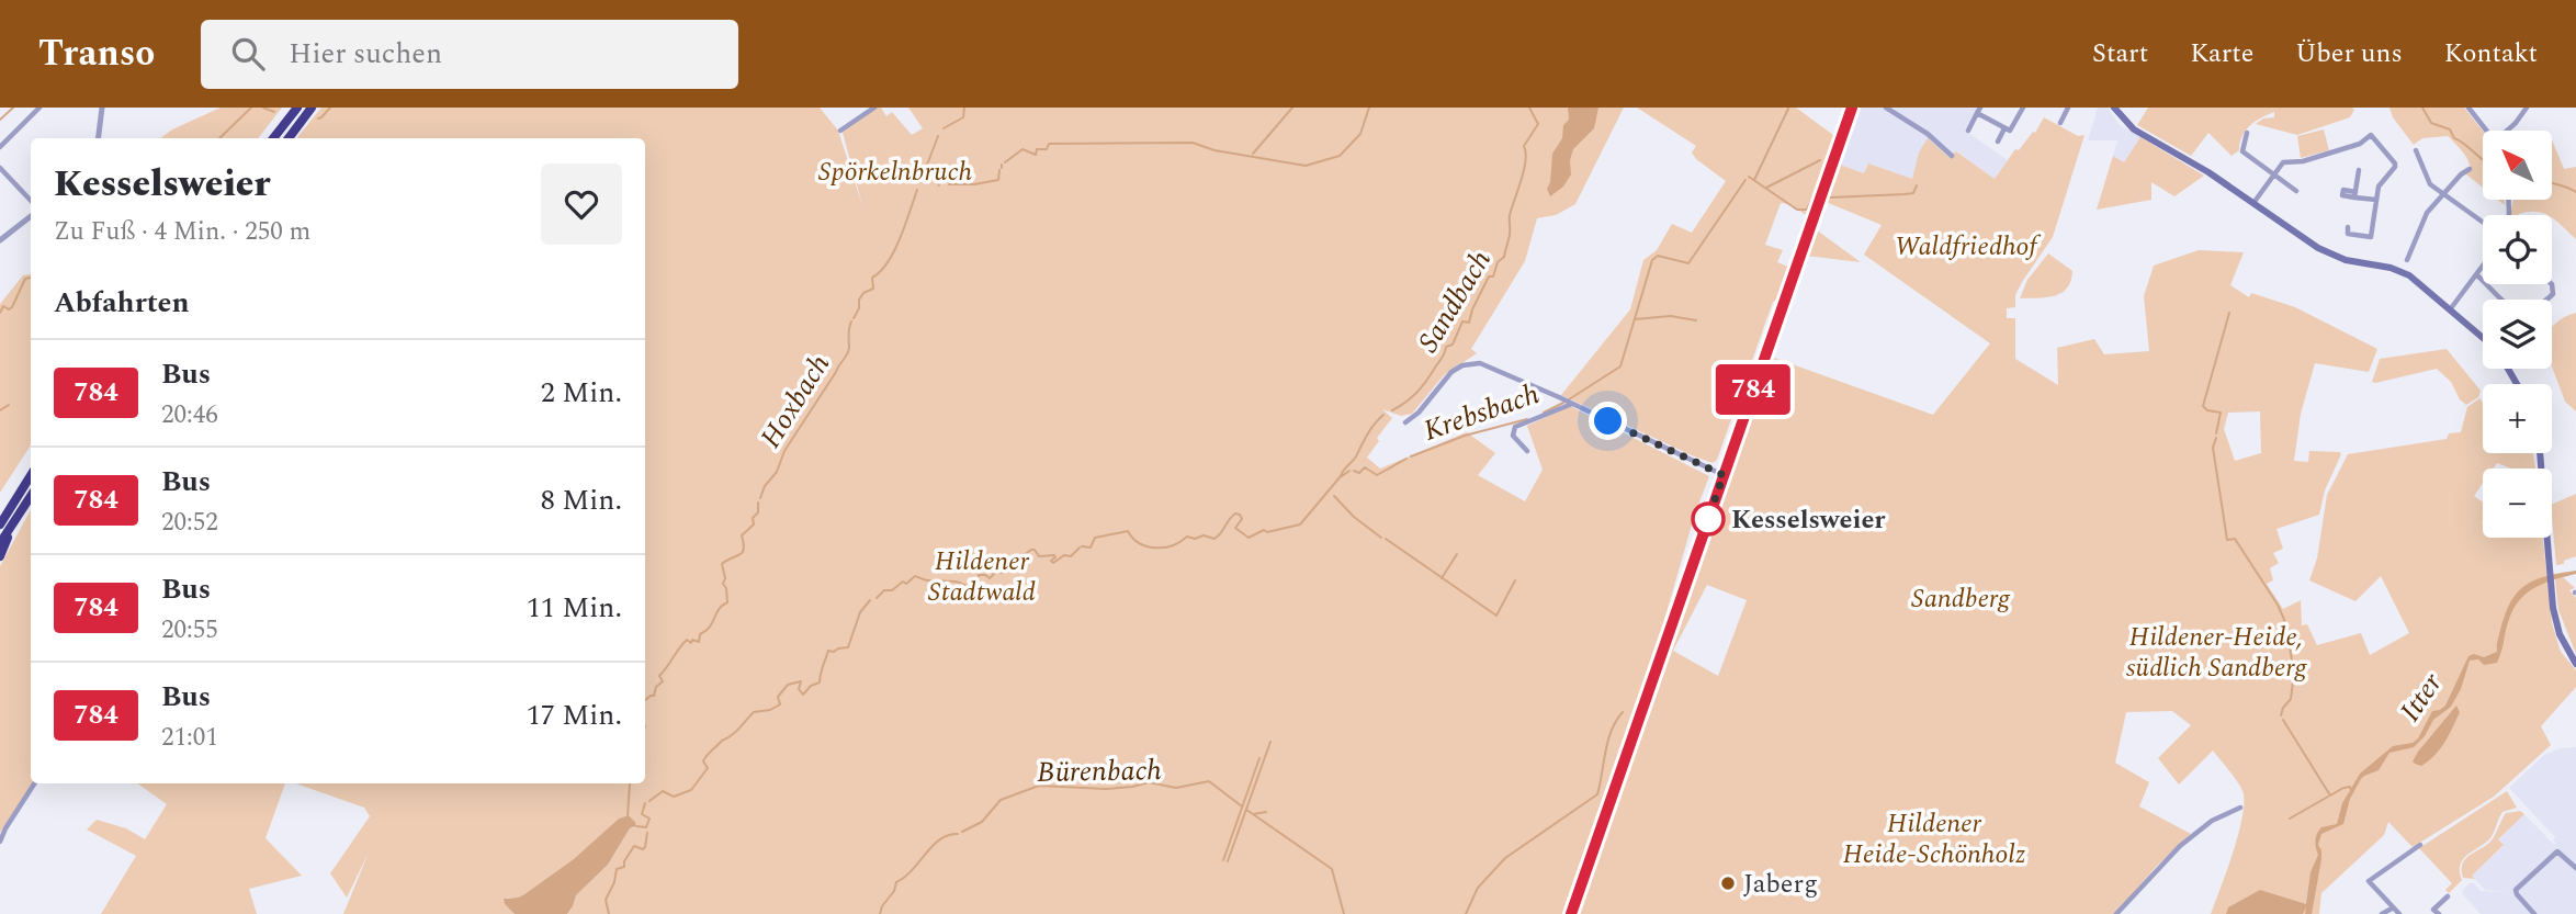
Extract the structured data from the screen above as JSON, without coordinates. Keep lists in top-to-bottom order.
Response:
{
  "water": [
    "Sandbach",
    "Hoxbach",
    "Krebsbach",
    "Itter",
    "Bürenbach"
  ],
  "parks": [
    "Spörkelnbruch",
    "Waldfriedhof",
    "Hildener Stadtwald",
    "Sandberg",
    "Hildener-Heide, südlich Sandberg",
    "Hildener Heide-Schönholz"
  ],
  "places": ["Kesselsweier", "Jaberg"],
  "lines": ["bus line 784"],
  "north": "top left",
  "page": {
    "header": "Transo",
    "search": "Hier suchen",
    "nav": [
      "Start",
      "Karte",
      "Über uns",
      "Kontakt"
    ],
    "on_map": "784",
    "map_buttons": ["+", "−"],
    "heading": [
      ["Kesselsweier", "Zu Fuß · 4 Min. · 250 m"],
      "Abfahrten"
    ],
    "list": [
      {
        "mark": "784",
        "name": "Bus",
        "note": "20:46",
        "value": "2 Min."
      },
      {
        "mark": "784",
        "name": "Bus",
        "note": "20:52",
        "value": "8 Min."
      },
      {
        "mark": "784",
        "name": "Bus",
        "note": "20:55",
        "value": "11 Min."
      },
      {
        "mark": "784",
        "name": "Bus",
        "note": "21:01",
        "value": "17 Min."
      }
    ]
  }
}
